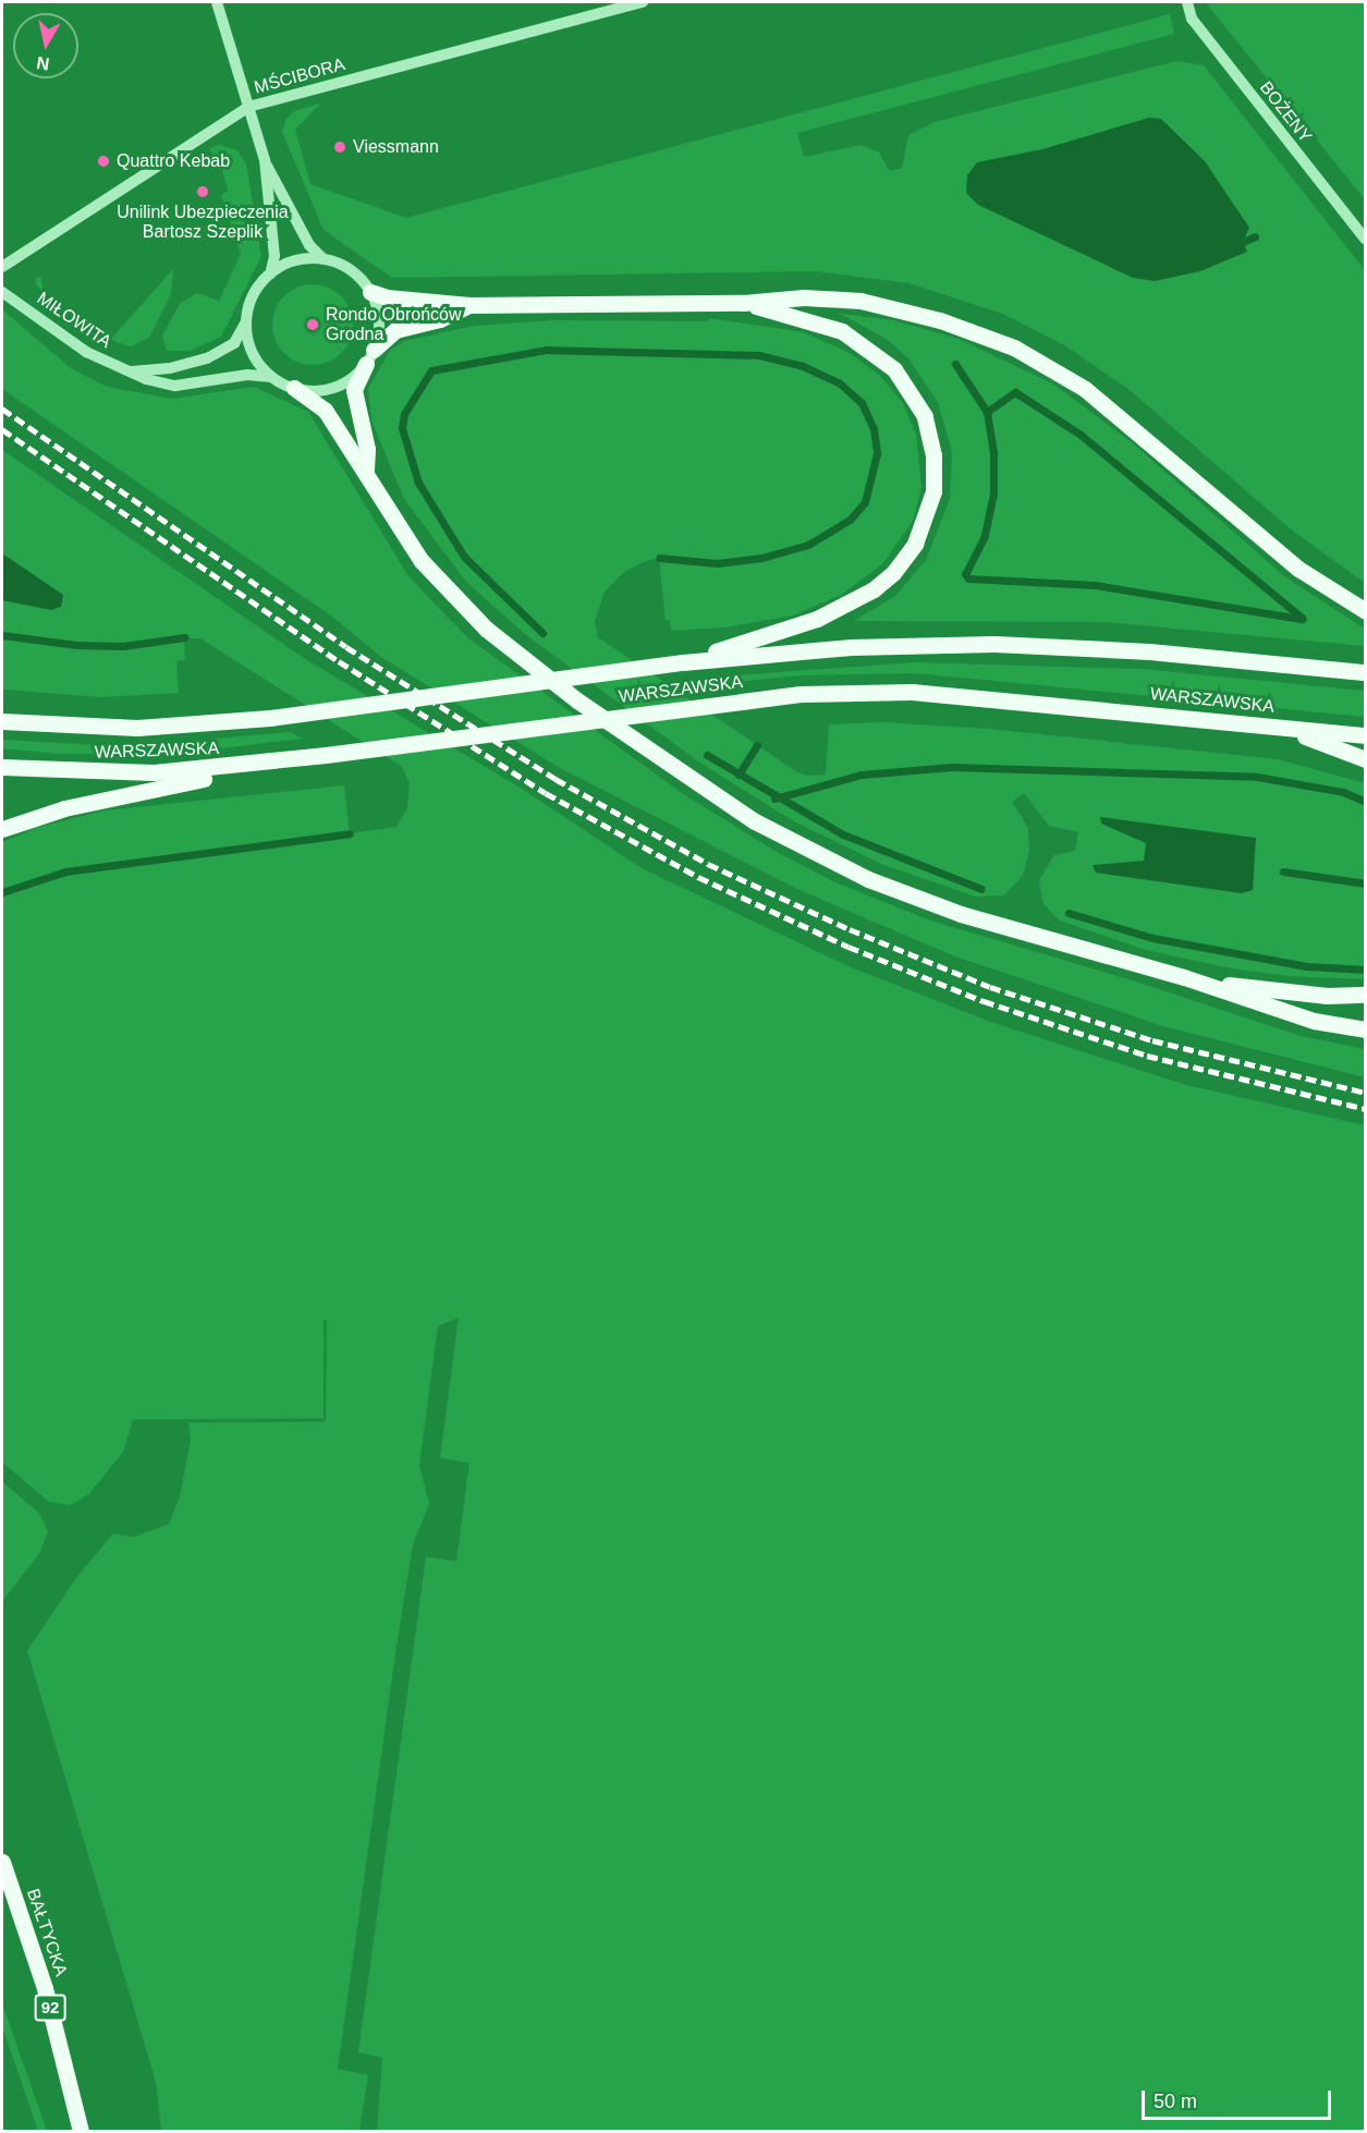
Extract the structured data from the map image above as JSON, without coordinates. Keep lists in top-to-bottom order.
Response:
{
  "streets": {
    "main road": ["WARSZAWSKA", "BAŁTYCKA", "92"],
    "street": ["MŚCIBORA", "BOŻENY", "MIŁOWITA"]
  },
  "places": [
    "Viessmann",
    "Quattro Kebab",
    "Unilink Ubezpieczenia Bartosz Szeplik",
    "Rondo Obrońców Grodna"
  ],
  "scale_bar": "50 m",
  "north": "bottom"
}
